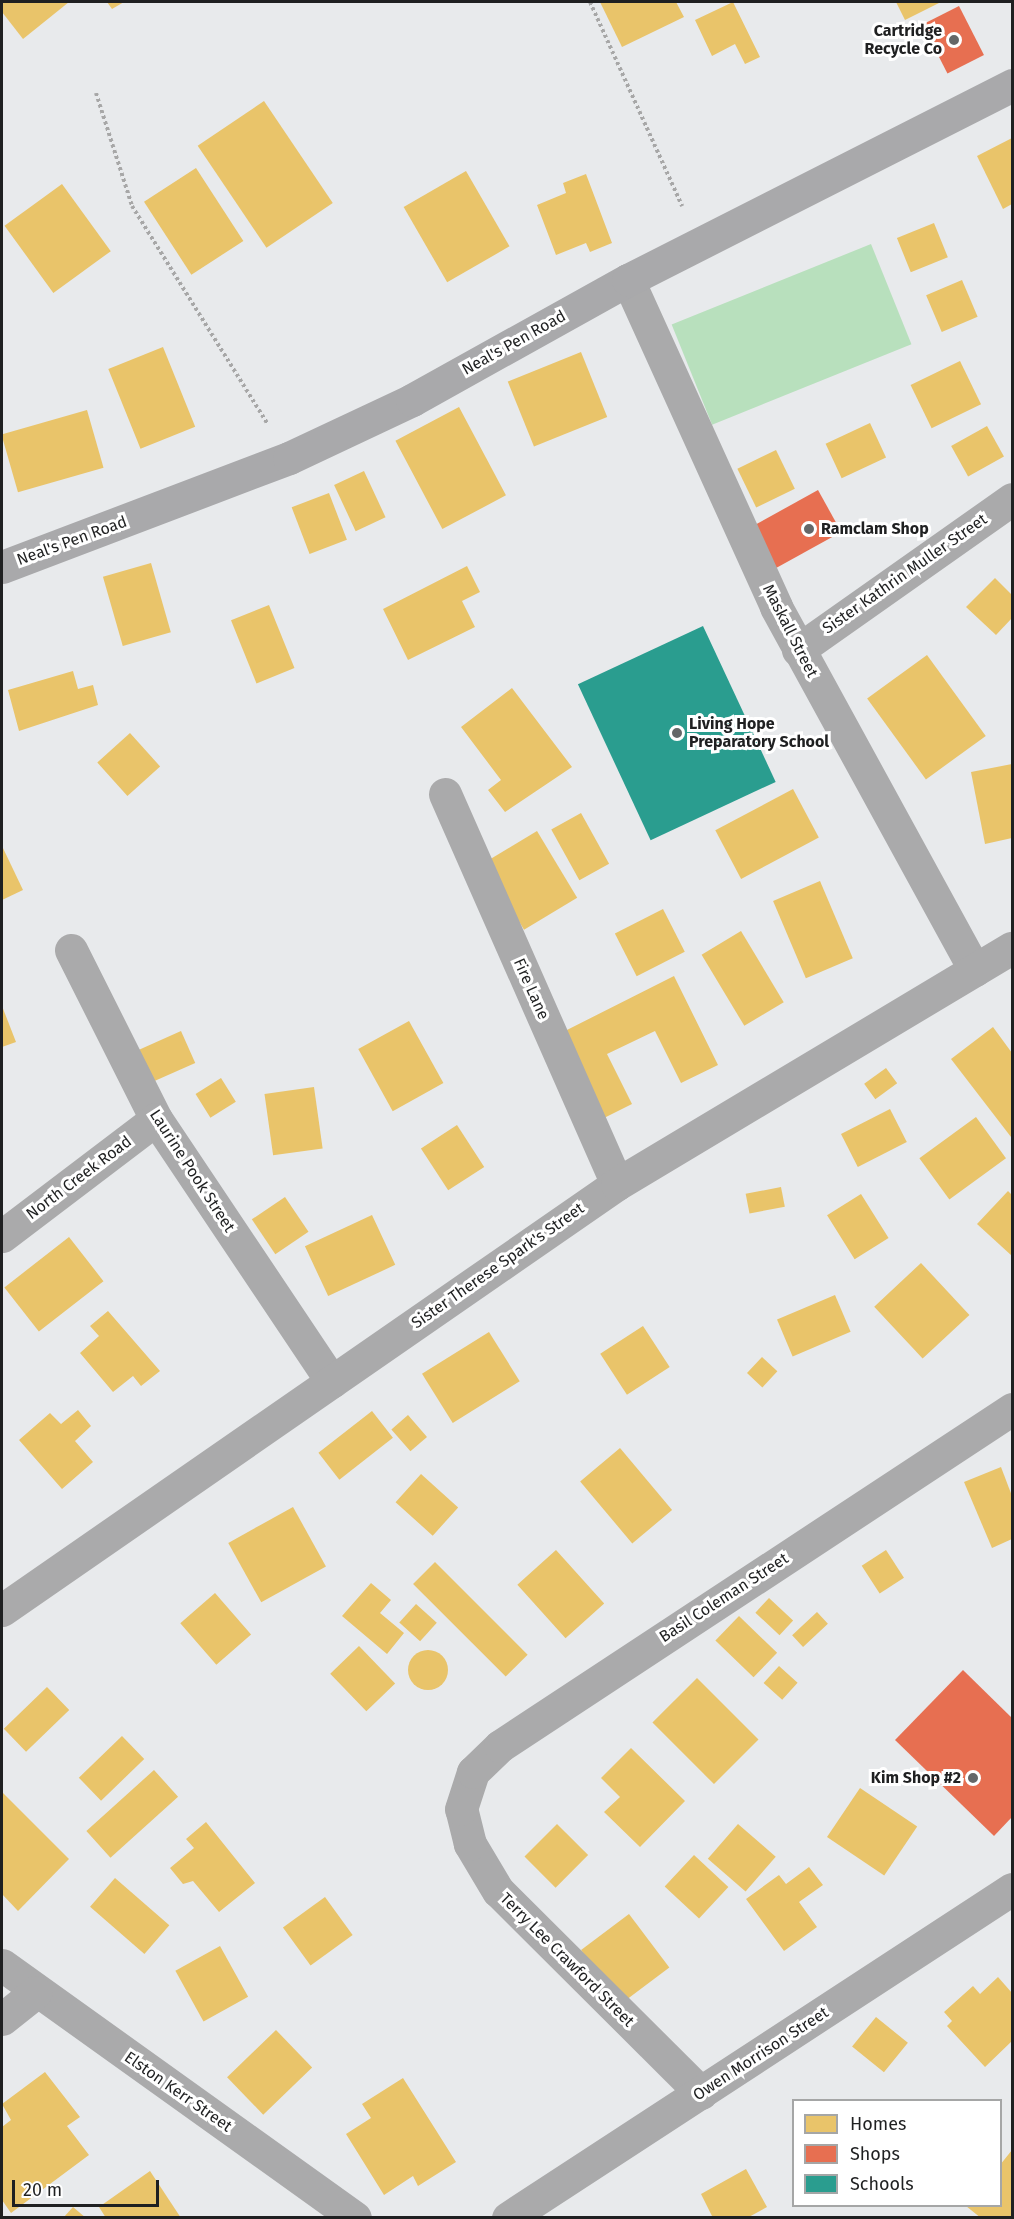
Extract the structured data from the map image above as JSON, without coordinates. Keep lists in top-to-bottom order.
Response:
{
  "streets": {
    "street": [
      "Neal's Pen Road",
      "Sister Kathrin Muller Street",
      "Maskall Street",
      "Fire Lane",
      "Laurine Pook Street",
      "North Creek Road",
      "Sister Therese Spark's Street",
      "Basil Coleman Street",
      "Terry Lee Crawford Street",
      "Owen Morrison Street",
      "Elston Kerr Street"
    ]
  },
  "crossings": [
    ["Neal's Pen Road", "Maskall Street"],
    ["Sister Kathrin Muller Street", "Maskall Street"],
    ["Maskall Street", "Sister Therese Spark's Street"],
    ["Fire Lane", "Sister Therese Spark's Street"],
    ["Laurine Pook Street", "North Creek Road"],
    ["Laurine Pook Street", "Sister Therese Spark's Street"],
    ["Basil Coleman Street", "Terry Lee Crawford Street"],
    ["Terry Lee Crawford Street", "Owen Morrison Street"]
  ],
  "places": [
    "Cartridge Recycle Co",
    "Ramclam Shop",
    "Living Hope Preparatory School",
    "Kim Shop #2"
  ],
  "legend": ["Homes", "Shops", "Schools"],
  "scale_bar": "20 m"
}
